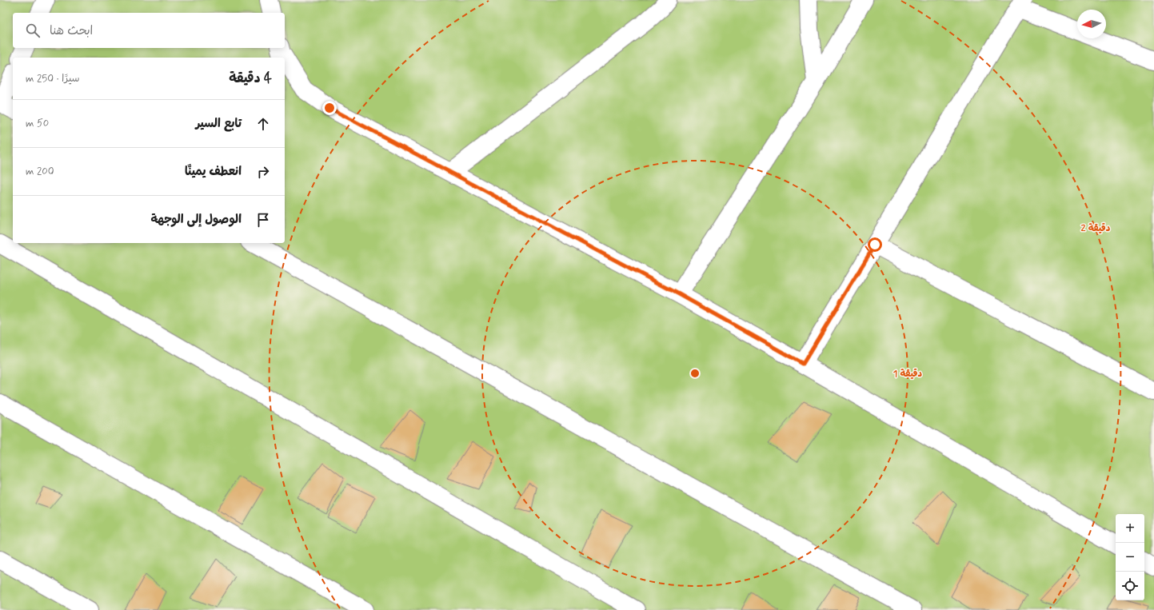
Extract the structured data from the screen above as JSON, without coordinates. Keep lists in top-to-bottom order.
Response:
{
  "north": "left",
  "page": {
    "search": "ابحث هنا",
    "heading": ["4 دقيقة", "سيرًا · 250 m"],
    "list": [
      ["تابع السير", "50 m"],
      ["انعطف يمينًا", "200 m"],
      "الوصول إلى الوجهة"
    ],
    "map_buttons": ["+", "−"]
  },
  "rings": ["2 دقيقة", "1 دقيقة"]
}
